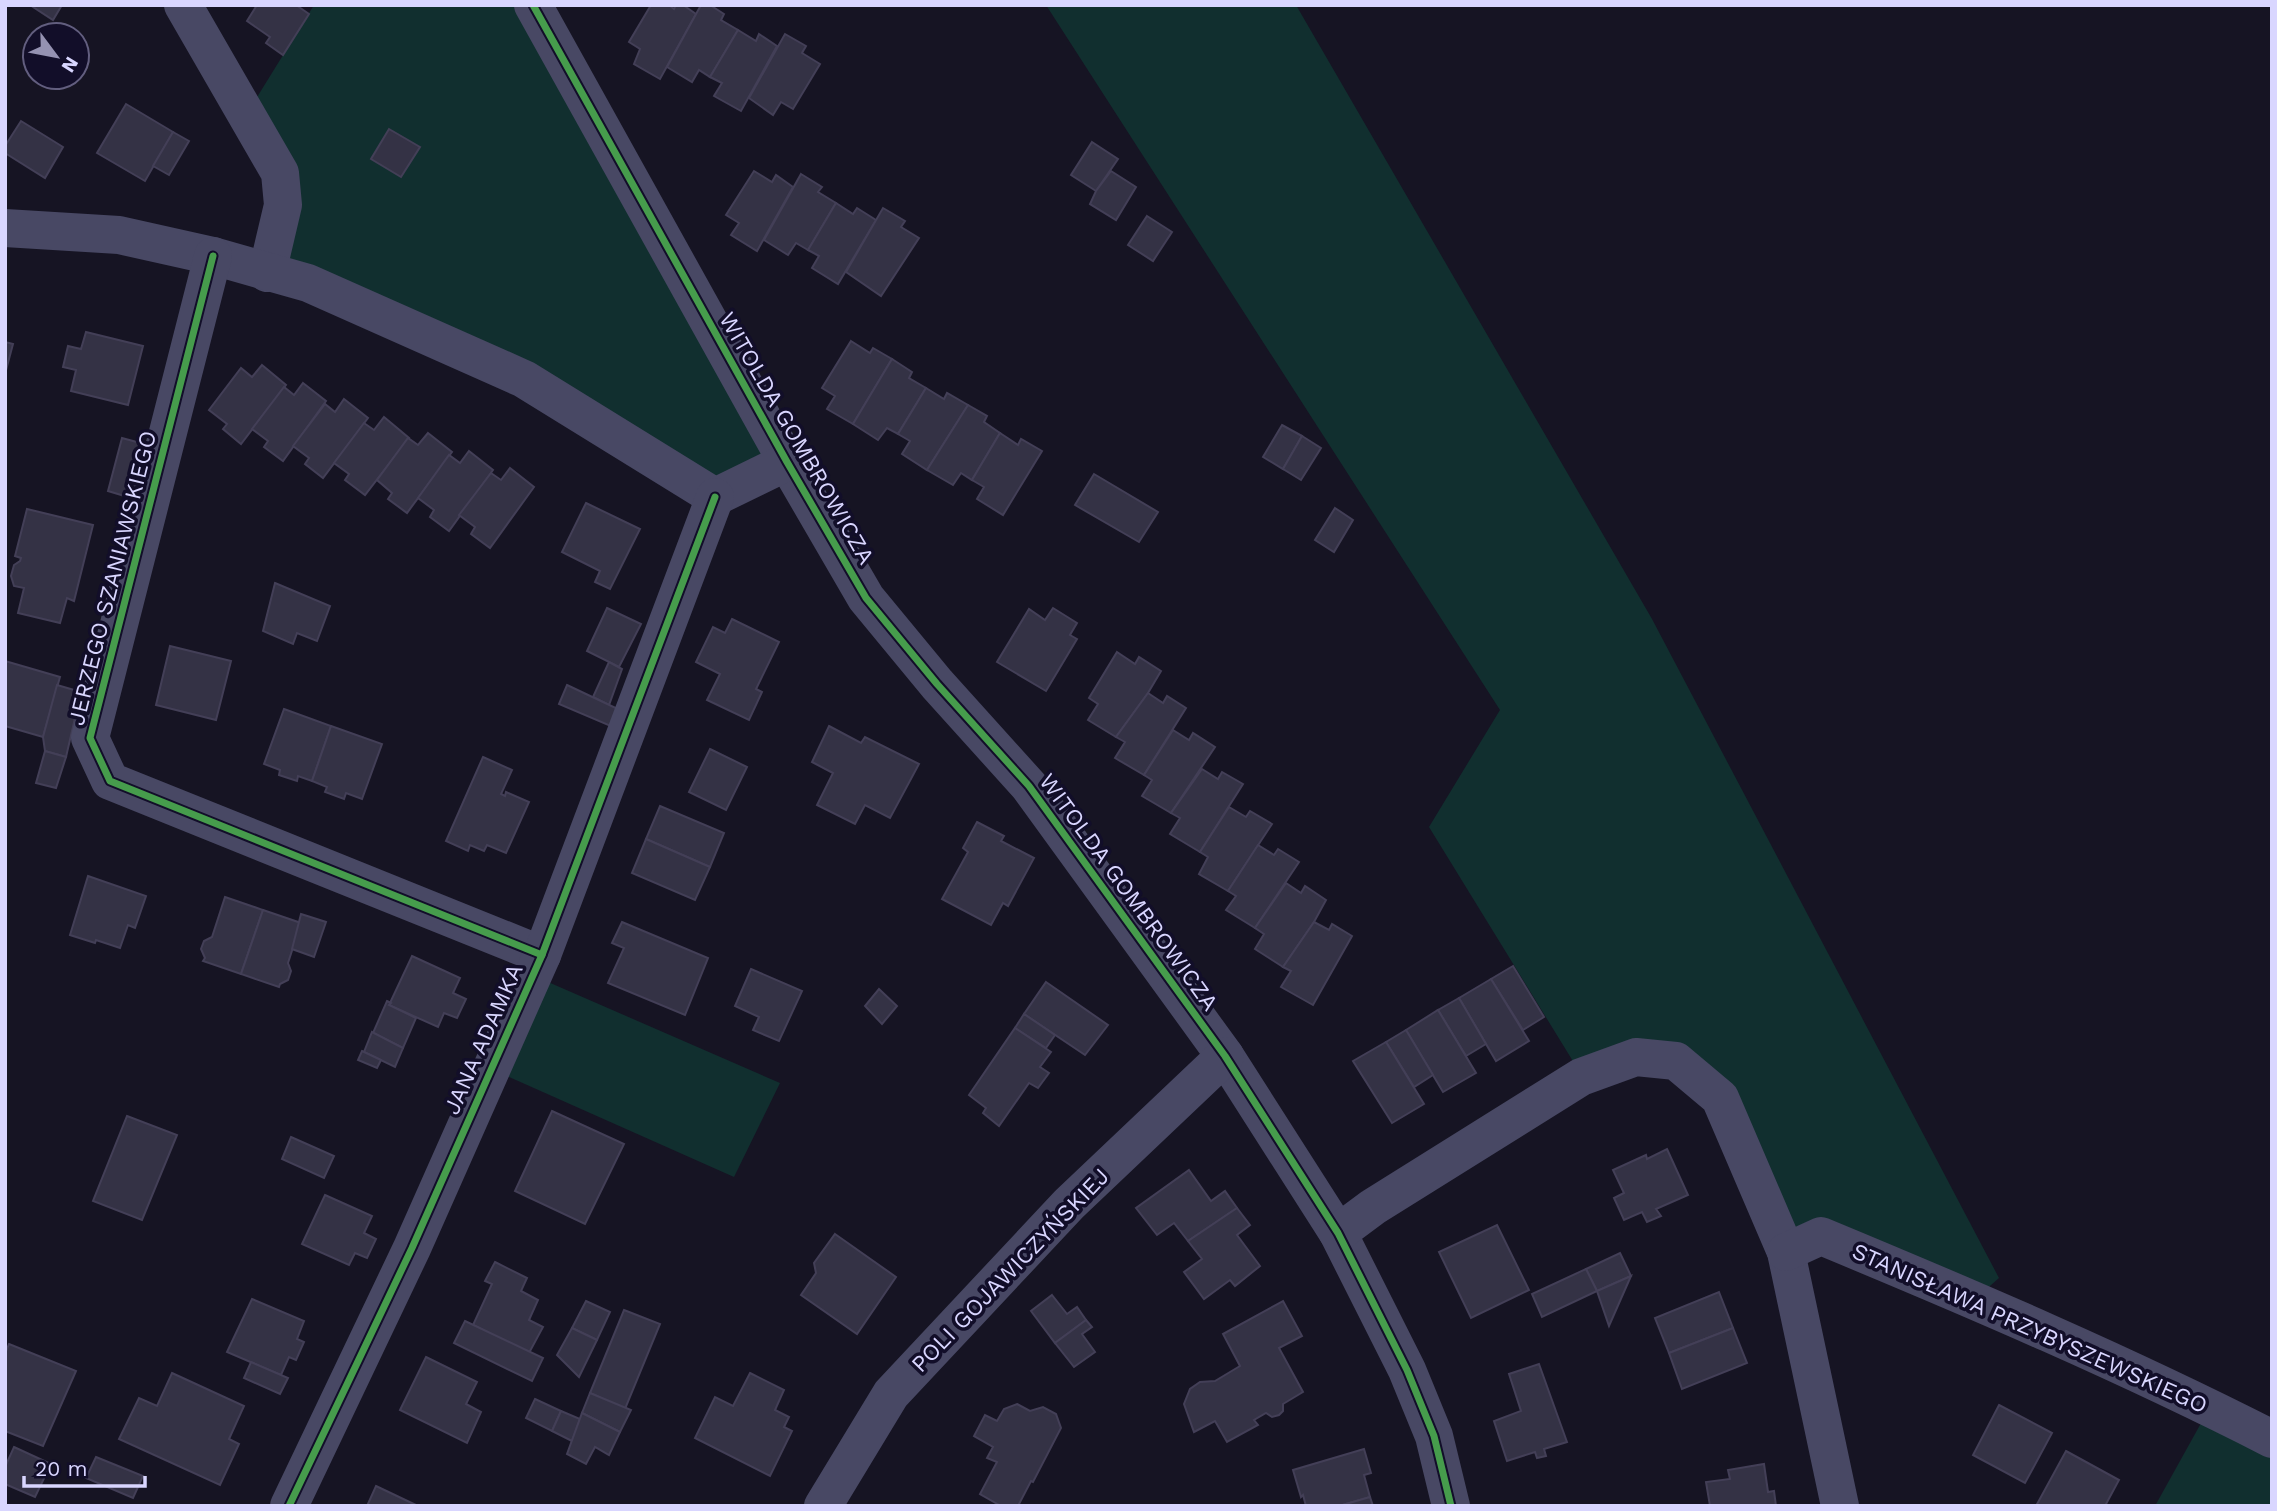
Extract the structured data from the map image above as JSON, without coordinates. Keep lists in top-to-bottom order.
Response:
{
  "streets": {
    "street": [
      "WITOLDA GOMBROWICZA",
      "JERZEGO SZANIAWSKIEGO",
      "JANA ADAMKA",
      "POLI GOJAWICZYŃSKIEJ",
      "STANISŁAWA PRZYBYSZEWSKIEGO"
    ]
  },
  "crossings": [
    ["WITOLDA GOMBROWICZA", "POLI GOJAWICZYŃSKIEJ"],
    ["JERZEGO SZANIAWSKIEGO", "JANA ADAMKA"]
  ],
  "scale_bar": "20 m",
  "north": "bottom right"
}
